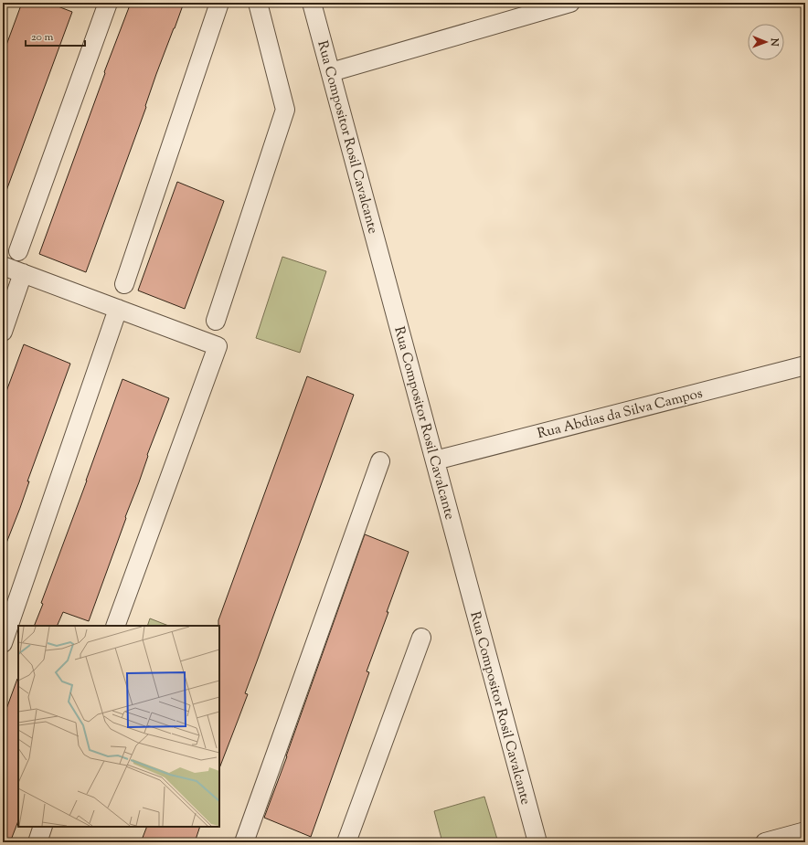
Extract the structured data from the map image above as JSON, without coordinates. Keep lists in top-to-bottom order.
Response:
{
  "streets": {
    "street": ["Rua Compositor Rosil Cavalcante", "Rua Abdias da Silva Campos"]
  },
  "crossings": [
    ["Rua Compositor Rosil Cavalcante", "Rua Abdias da Silva Campos"]
  ],
  "scale_bar": "20 m",
  "north": "right"
}
